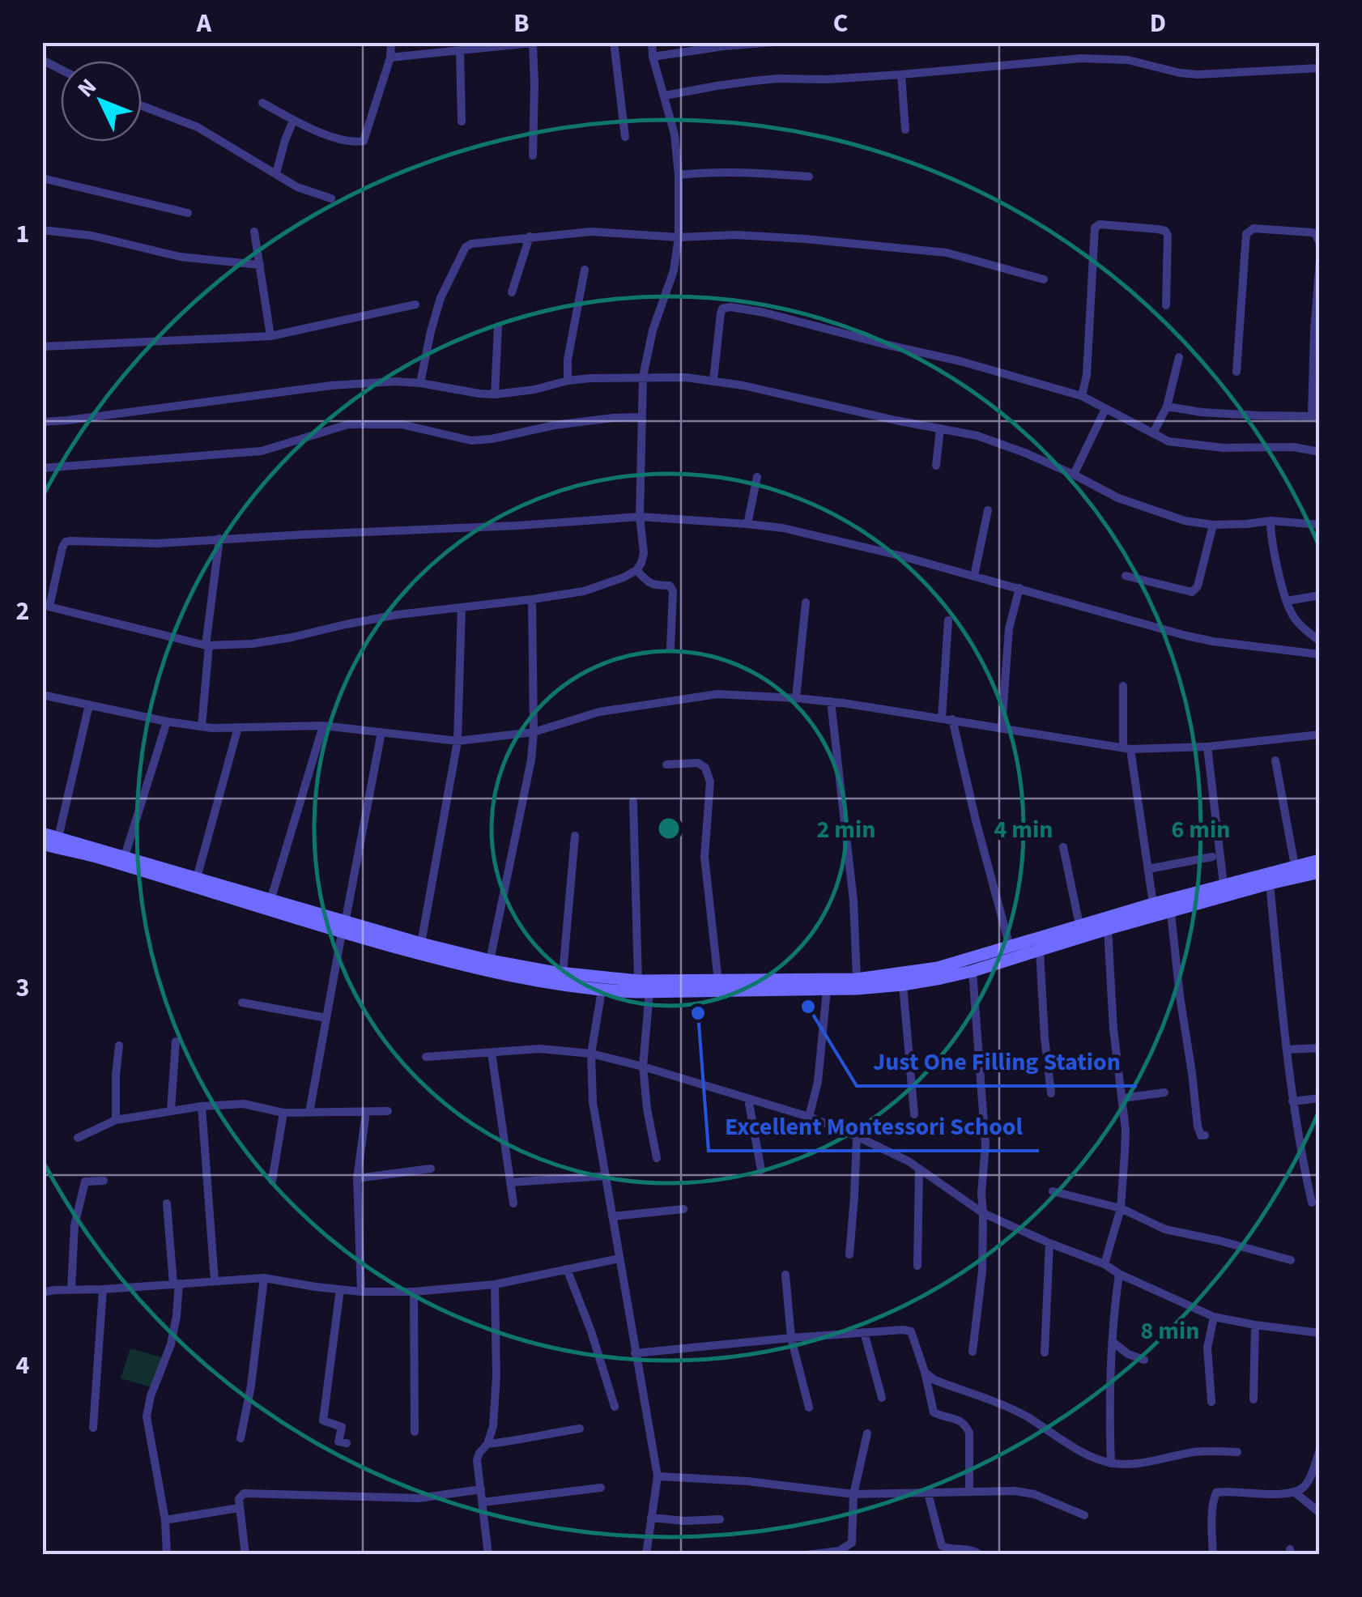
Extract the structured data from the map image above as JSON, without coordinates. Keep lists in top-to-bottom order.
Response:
{
  "places": ["Just One Filling Station", "Excellent Montessori School"],
  "north": "top left",
  "grid": {
    "columns": [
      "A",
      "B",
      "C",
      "D"
    ],
    "rows": [
      "1",
      "2",
      "3",
      "4"
    ]
  },
  "rings": [
    "2 min",
    "4 min",
    "6 min",
    "8 min"
  ]
}
